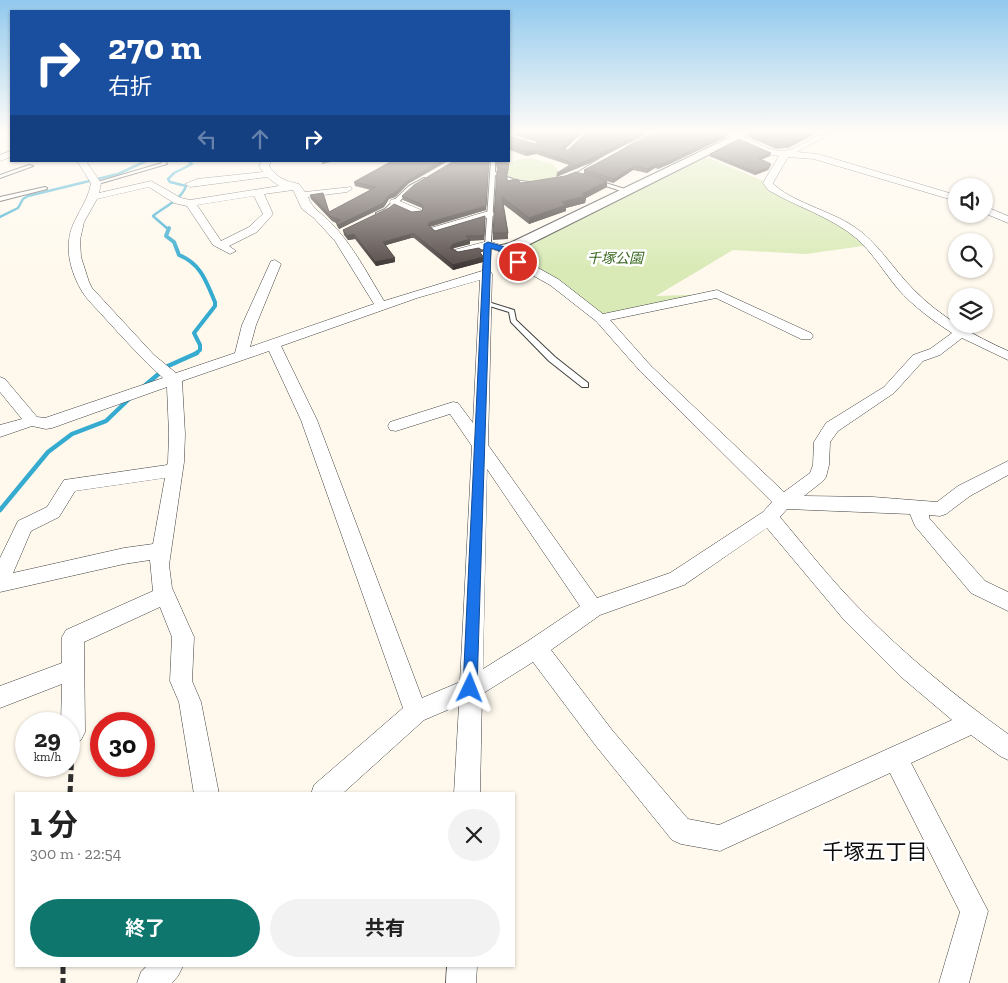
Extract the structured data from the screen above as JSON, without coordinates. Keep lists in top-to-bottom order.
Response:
{
  "districts": ["千塚五丁目"],
  "parks": ["千塚公園"],
  "page": {
    "turn": ["270 m", "右折"],
    "speed": "29 km/h",
    "limit": "30",
    "heading": ["1 分", "300 m · 22:54"],
    "buttons": ["終了", "共有"]
  }
}
